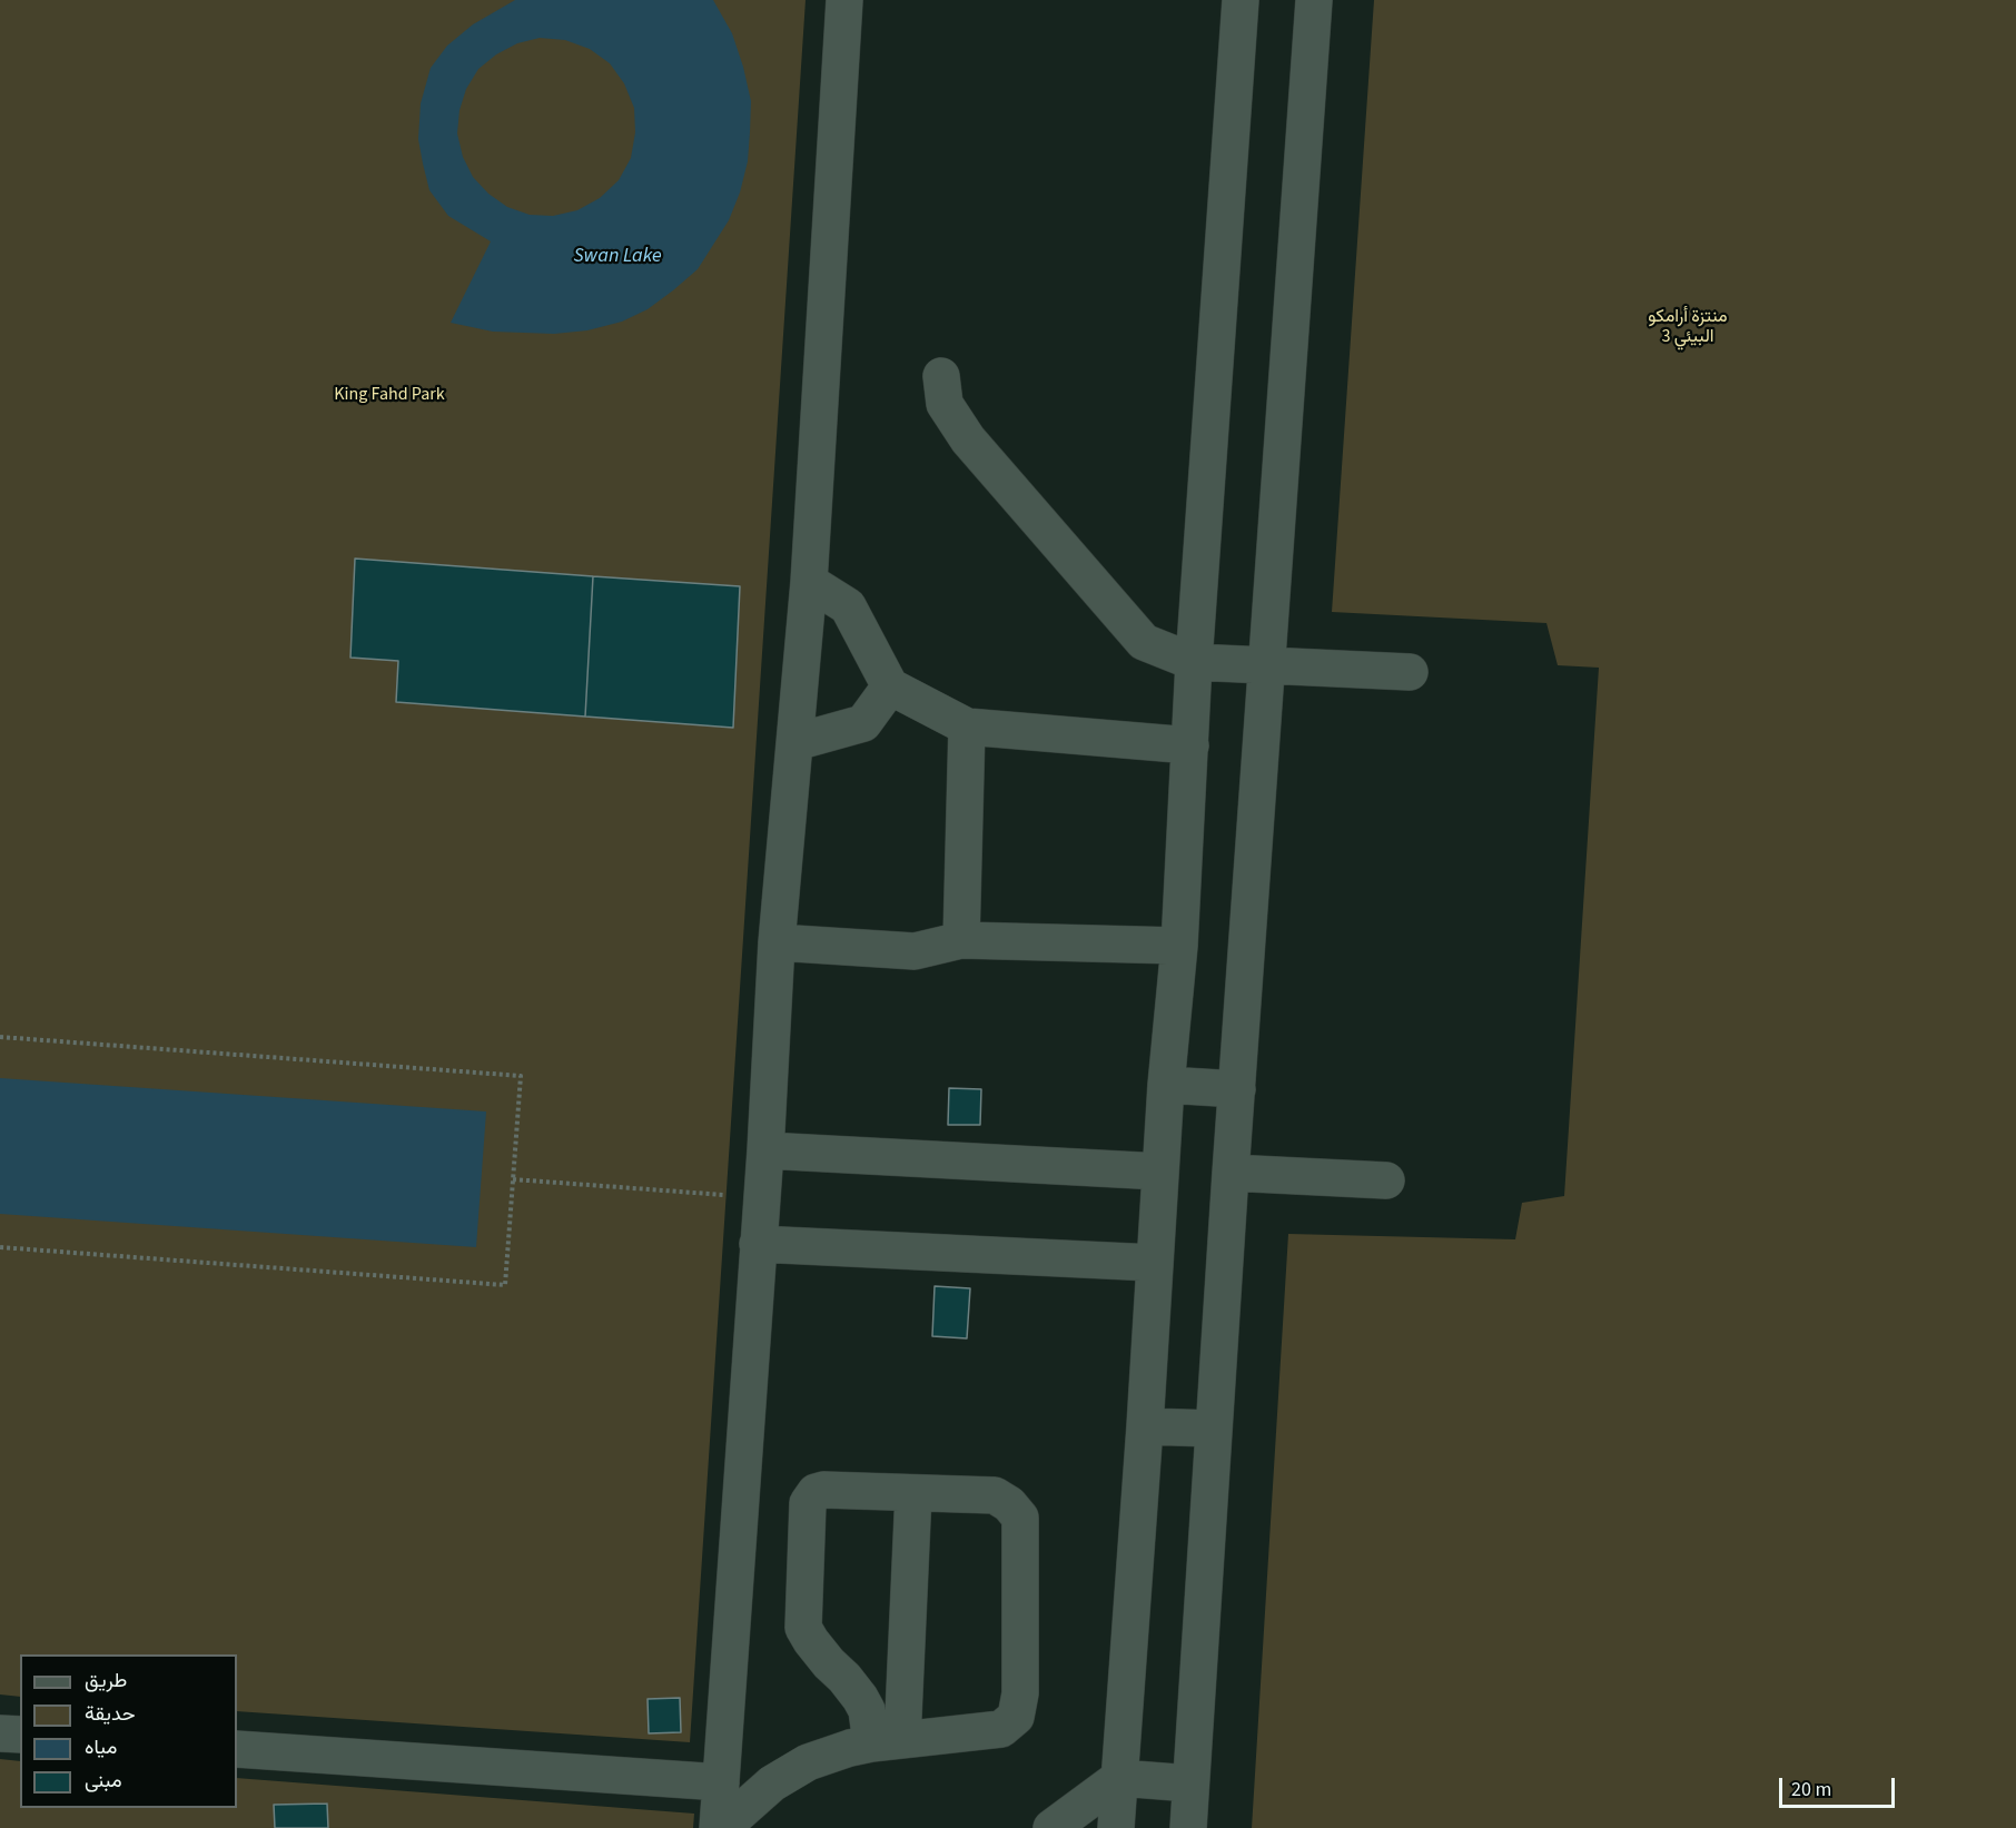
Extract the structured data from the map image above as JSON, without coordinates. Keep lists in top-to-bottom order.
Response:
{
  "water": ["Swan Lake"],
  "parks": ["منتزة أرامكو البيئي 3", "King Fahd Park"],
  "legend": [
    "طريق",
    "حديقة",
    "مياه",
    "مبنى"
  ],
  "scale_bar": "20 m"
}
